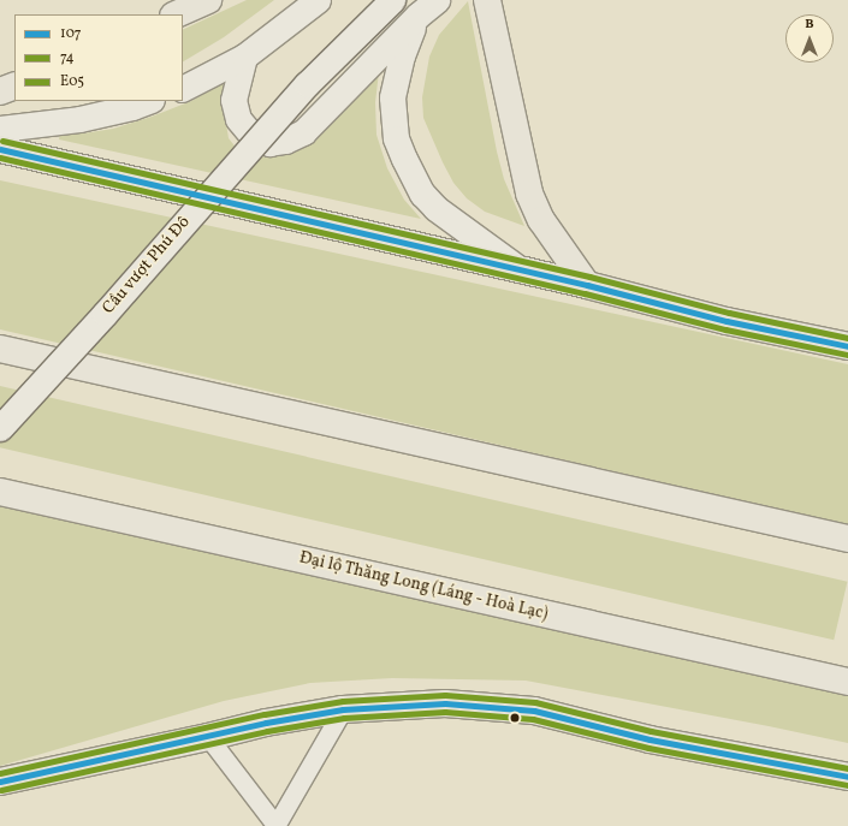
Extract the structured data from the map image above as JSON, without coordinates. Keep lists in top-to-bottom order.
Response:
{
  "streets": {
    "main road": ["Cầu vượt Phú Đô", "Đại lộ Thăng Long (Láng - Hoà Lạc)"]
  },
  "lines": ["transit line E05", "transit line 107", "transit line 74"],
  "legend": ["107", "74", "E05"],
  "north": "top"
}
